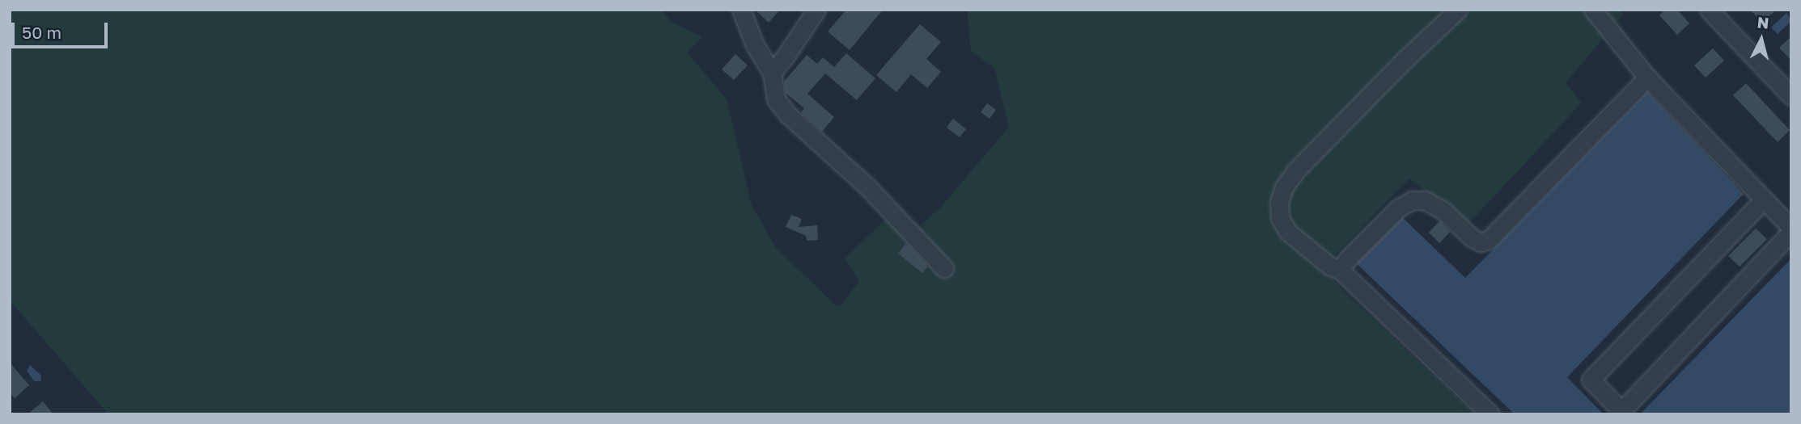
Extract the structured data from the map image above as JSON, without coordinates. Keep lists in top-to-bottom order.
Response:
{
  "scale_bar": "50 m",
  "north": "top"
}
